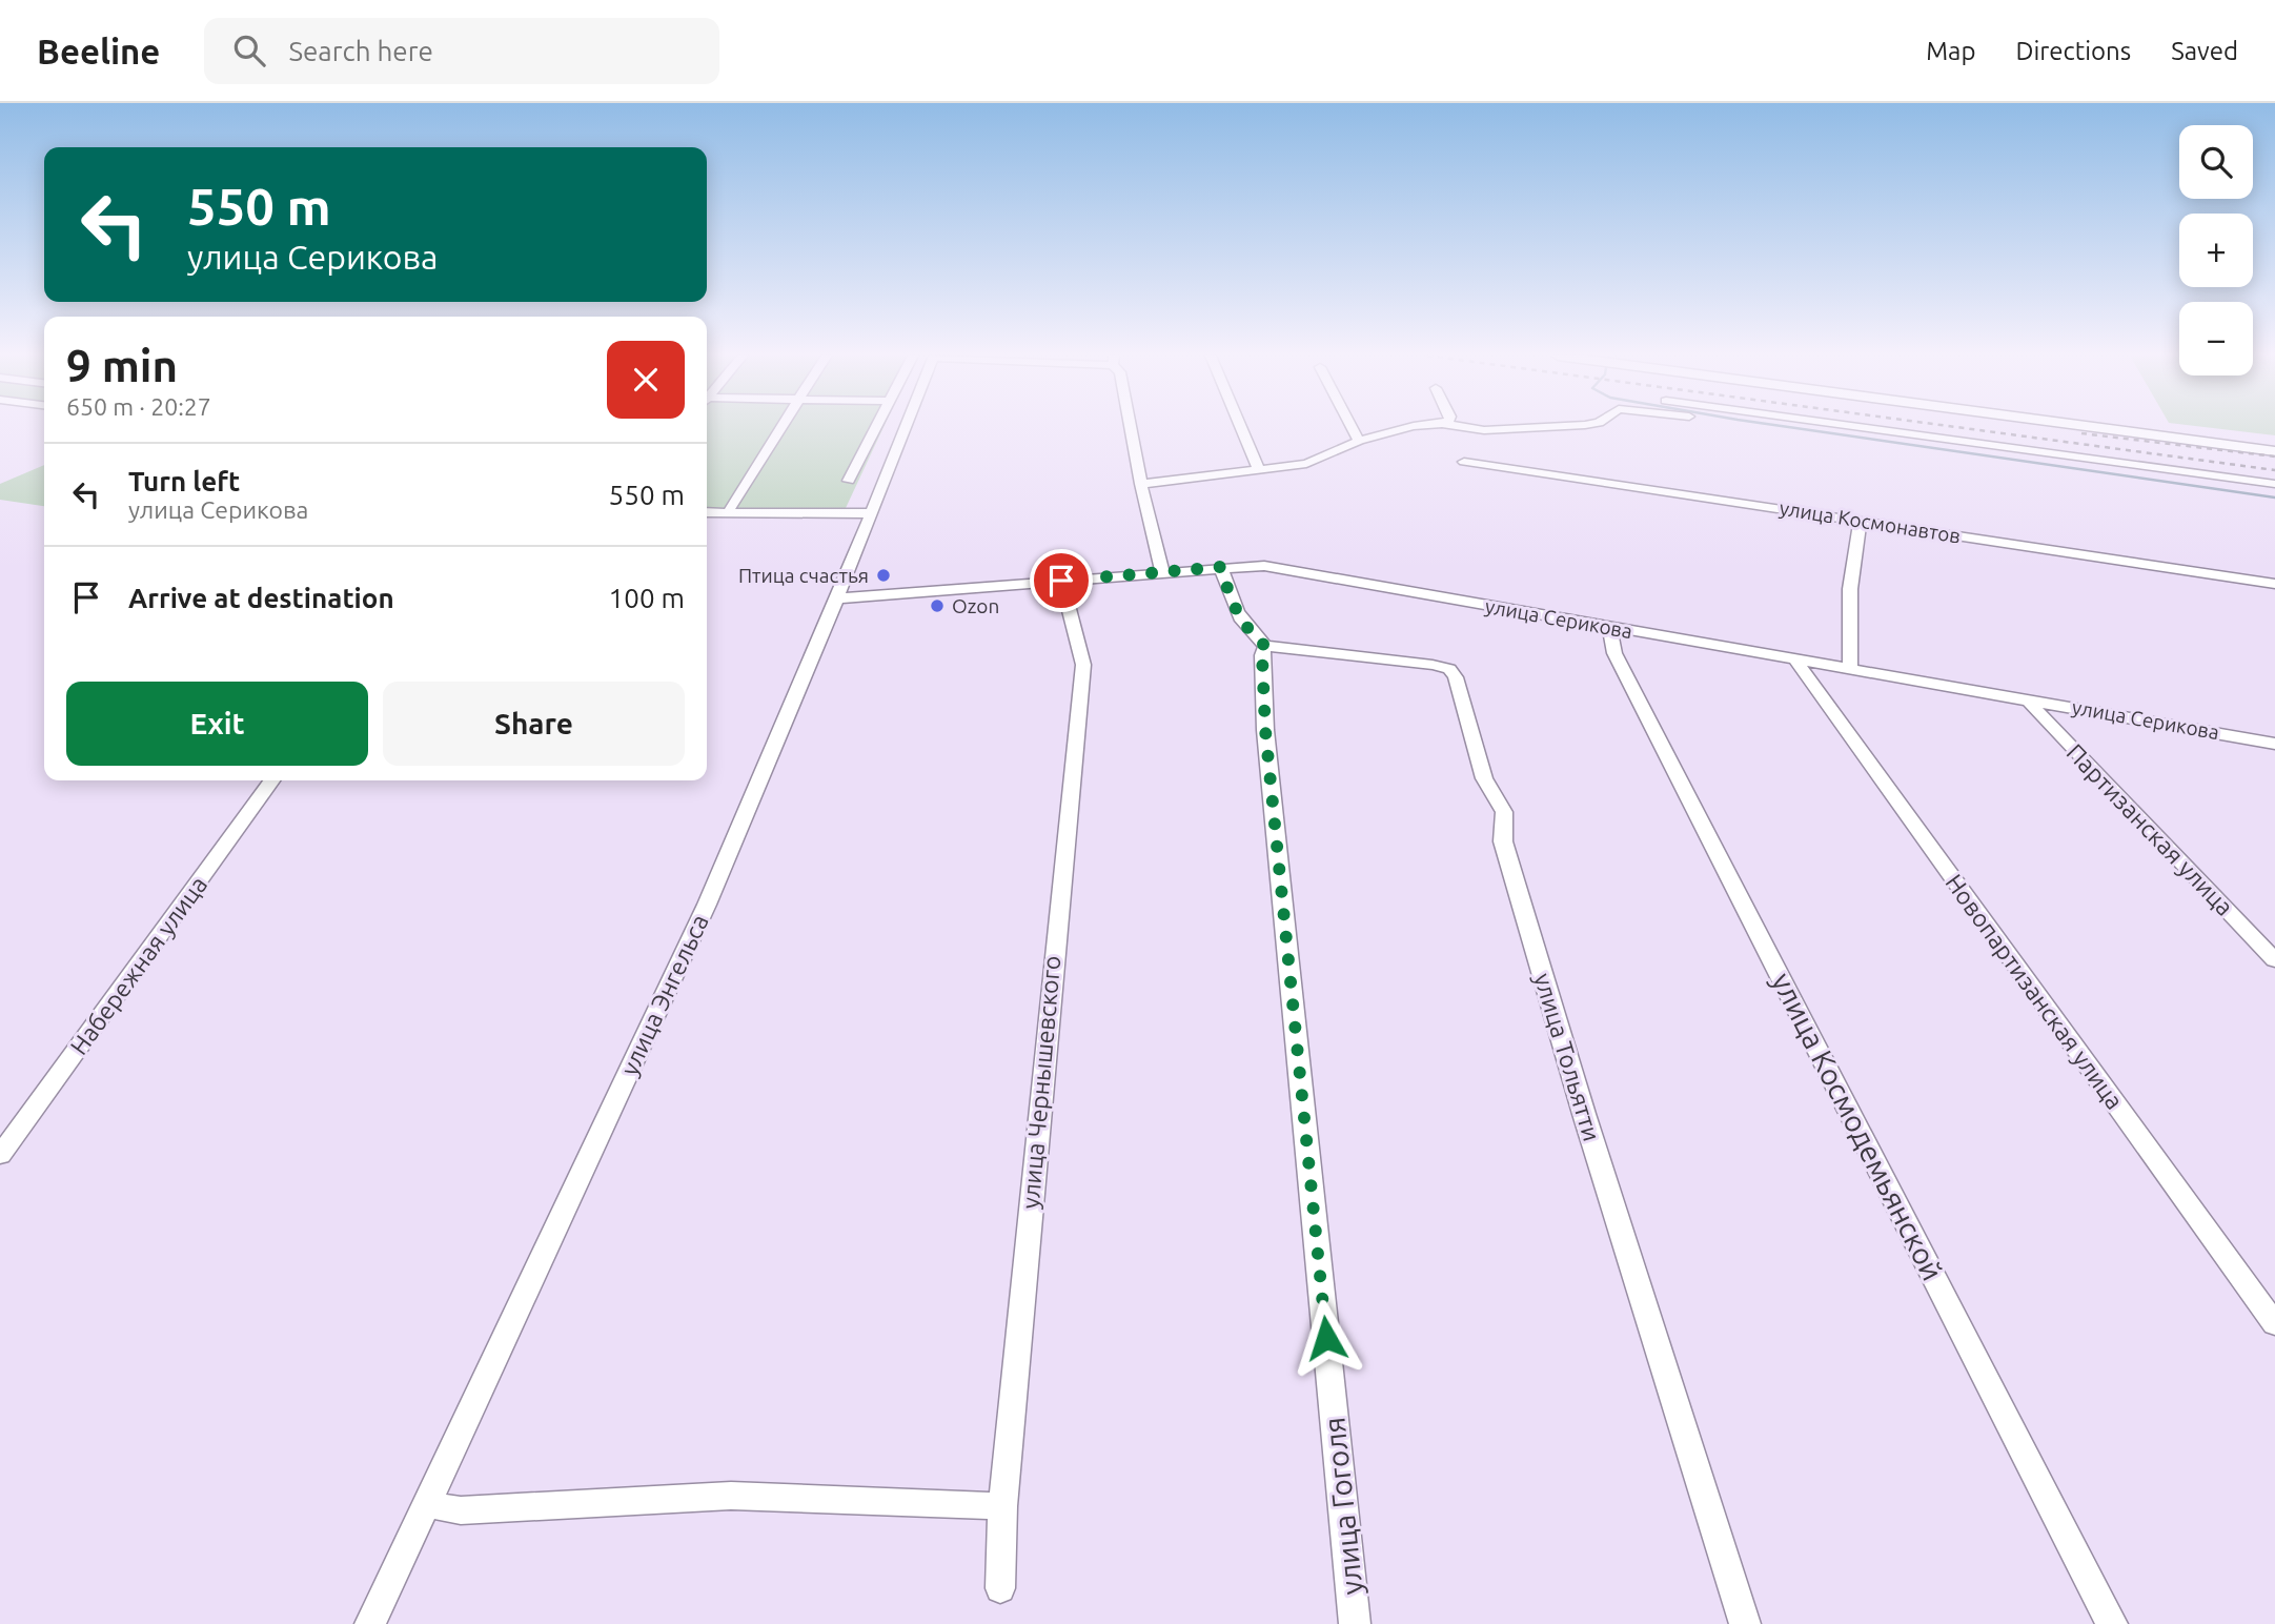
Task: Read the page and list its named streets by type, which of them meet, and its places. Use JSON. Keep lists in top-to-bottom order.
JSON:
{
  "streets": {
    "street": [
      "улица Космонавтов",
      "улица Серикова",
      "Партизанская улица",
      "Набережная улица",
      "Новопартизанская улица",
      "улица Энгельса",
      "улица Тольятти",
      "улица Чернышевского",
      "улица Космодемьянской",
      "улица Гоголя"
    ]
  },
  "crossings": [
    ["улица Серикова", "Партизанская улица"],
    ["улица Серикова", "Новопартизанская улица"],
    ["улица Серикова", "улица Энгельса"],
    ["улица Серикова", "улица Чернышевского"],
    ["улица Серикова", "улица Космодемьянской"],
    ["улица Тольятти", "улица Гоголя"]
  ],
  "places": ["Птица счастья", "Ozon"],
  "page": {
    "header": "Beeline",
    "search": "Search here",
    "nav": ["Map", "Directions", "Saved"],
    "map_buttons": ["+", "−"],
    "turn": ["550 m", "улица Серикова"],
    "heading": ["9 min", "650 m · 20:27"],
    "list": [
      {
        "name": "Turn left",
        "note": "улица Серикова",
        "value": "550 m"
      },
      {
        "name": "Arrive at destination",
        "value": "100 m"
      }
    ],
    "buttons": ["Exit", "Share"]
  }
}
